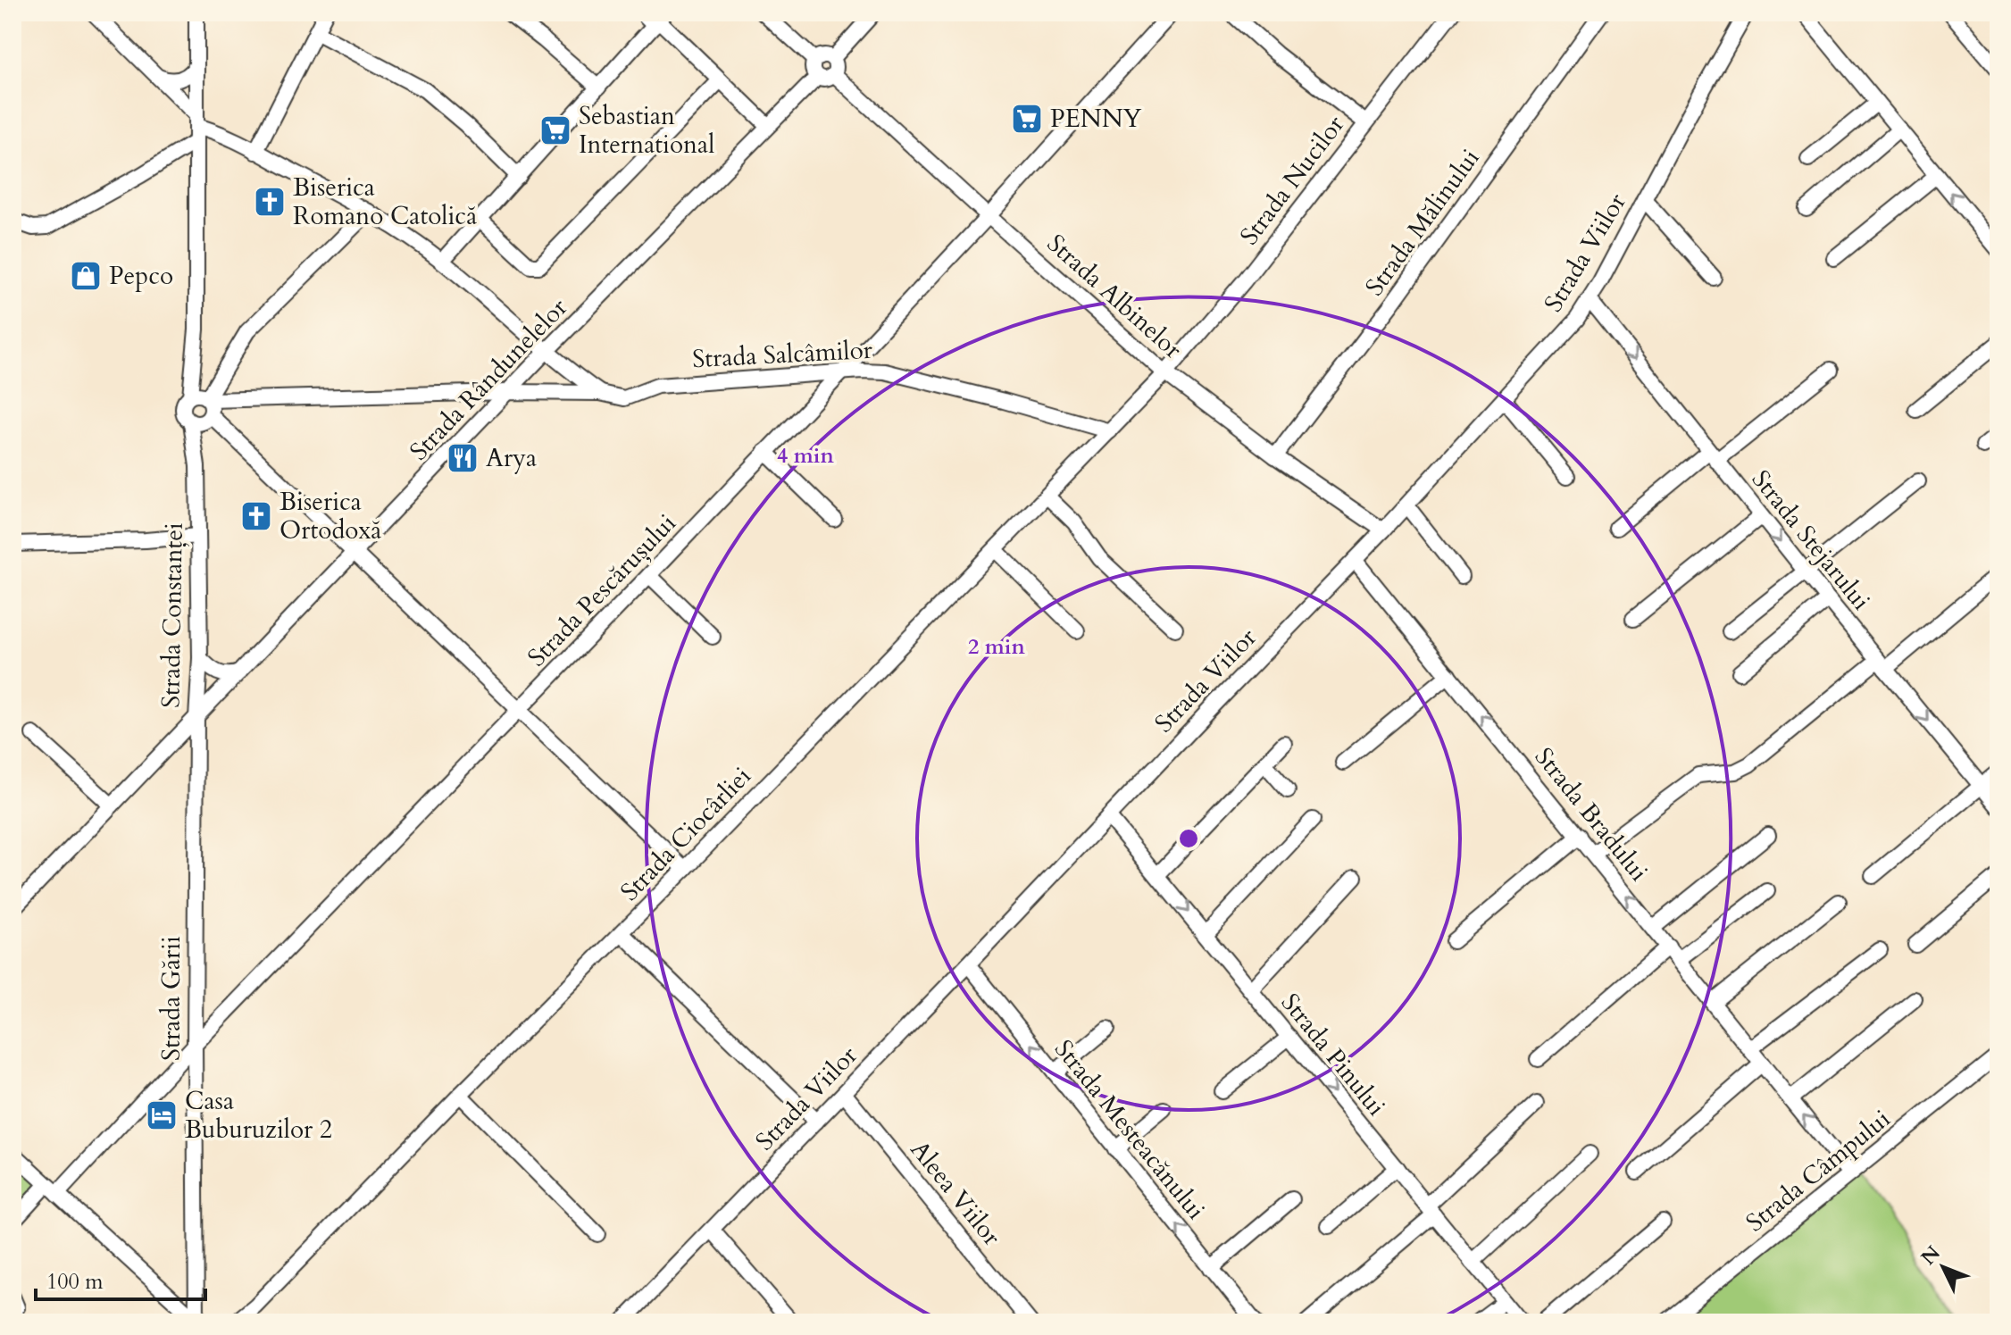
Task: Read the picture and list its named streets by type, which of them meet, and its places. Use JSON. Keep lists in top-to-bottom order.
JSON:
{
  "streets": {
    "street": [
      "Strada Nucilor",
      "Strada Mălinului",
      "Strada Viilor",
      "Strada Albinelor",
      "Strada Salcâmilor",
      "Strada Rândunelelor",
      "Strada Stejarului",
      "Strada Pescărușului",
      "Strada Constanței",
      "Strada Bradului",
      "Strada Ciocârliei",
      "Strada Gării",
      "Strada Pinului",
      "Strada Mesteacănului",
      "Strada Câmpului",
      "Aleea Viilor"
    ]
  },
  "crossings": [
    ["Strada Nucilor", "Strada Albinelor"],
    ["Strada Nucilor", "Strada Ciocârliei"],
    ["Strada Mălinului", "Strada Albinelor"],
    ["Strada Viilor", "Strada Albinelor"],
    ["Strada Viilor", "Strada Stejarului"],
    ["Strada Viilor", "Strada Bradului"],
    ["Strada Viilor", "Strada Pinului"],
    ["Strada Viilor", "Strada Mesteacănului"],
    ["Strada Viilor", "Aleea Viilor"],
    ["Strada Albinelor", "Strada Rândunelelor"],
    ["Strada Albinelor", "Strada Pescărușului"],
    ["Strada Albinelor", "Strada Ciocârliei"],
    ["Strada Salcâmilor", "Strada Pescărușului"],
    ["Strada Salcâmilor", "Strada Ciocârliei"],
    ["Strada Rândunelelor", "Strada Constanței"],
    ["Strada Rândunelelor", "Strada Gării"],
    ["Strada Pescărușului", "Strada Gării"],
    ["Strada Constanței", "Strada Gării"],
    ["Strada Bradului", "Strada Câmpului"]
  ],
  "one_way": ["Strada Bradului", "Strada Pinului", "Strada Mesteacănului"],
  "places": {
    "supermarket": ["PENNY", "Sebastian International"],
    "church": ["Biserica Romano Catolică", "Biserica Ortodoxă"],
    "shop": ["Pepco"],
    "restaurant": ["Arya"],
    "hotel": ["Casa Buburuzilor 2"]
  },
  "scale_bar": "100 m",
  "north": "top left",
  "rings": ["4 min", "2 min"]
}
